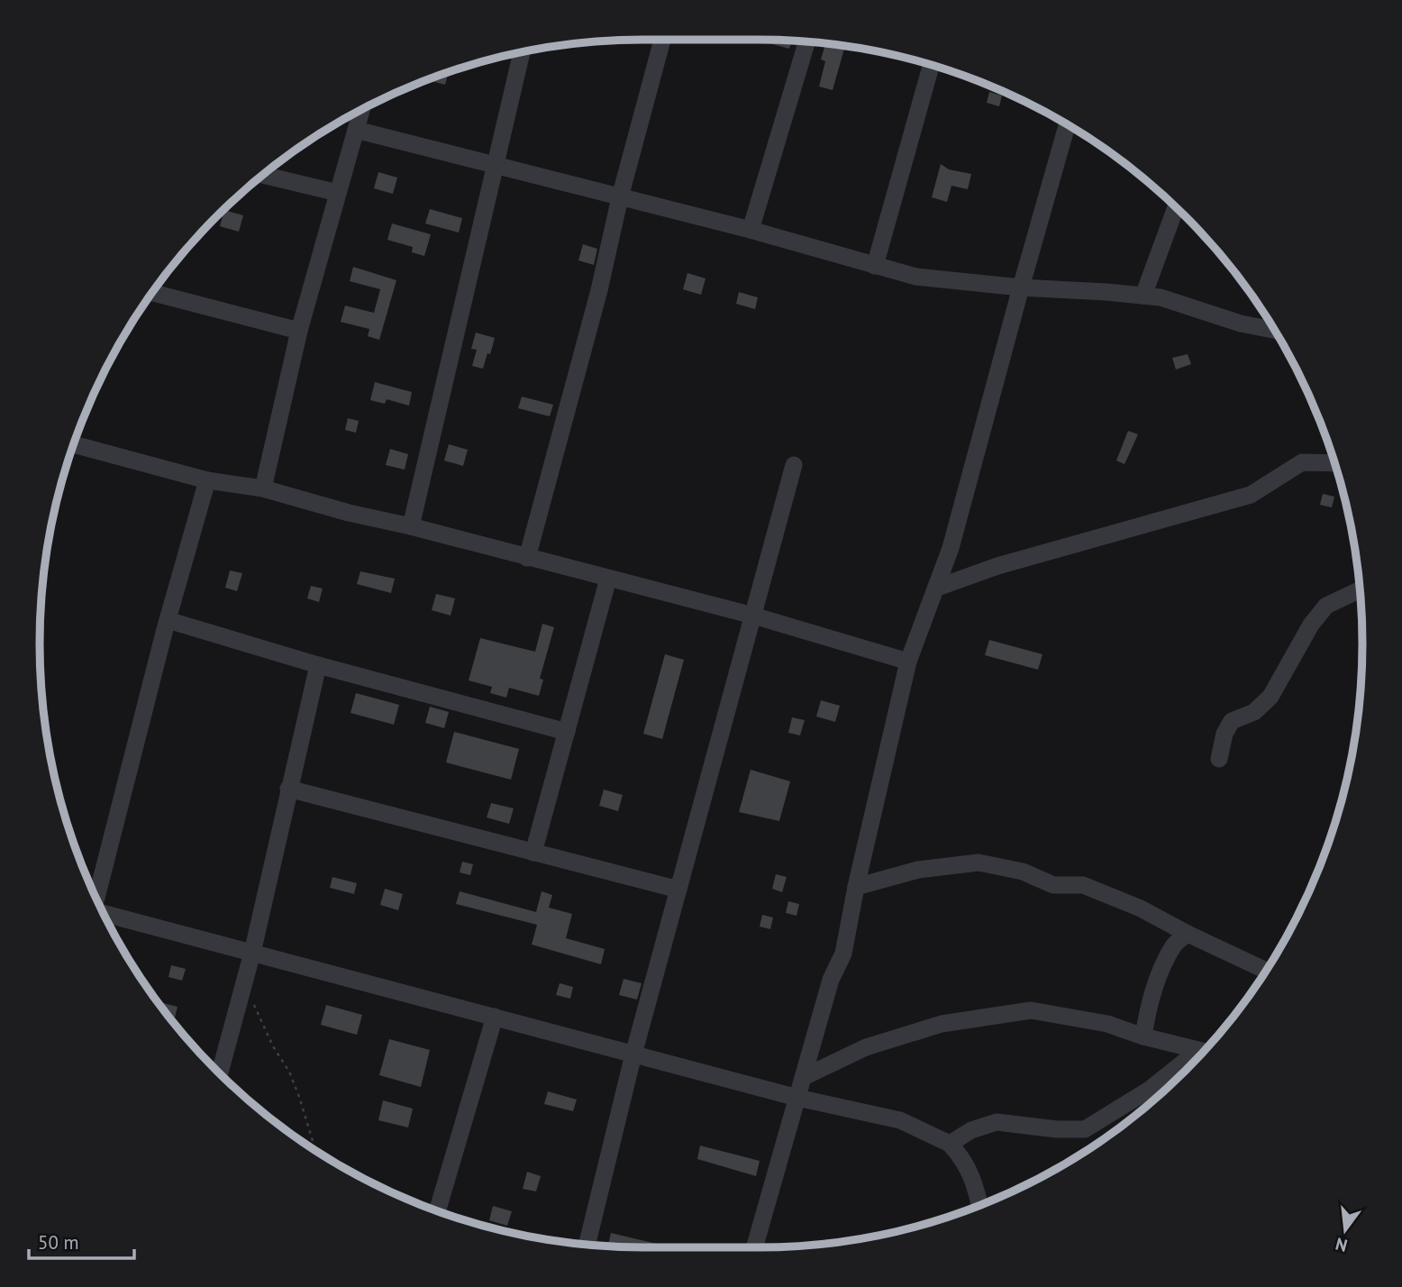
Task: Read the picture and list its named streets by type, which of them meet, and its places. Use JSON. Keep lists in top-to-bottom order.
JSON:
{
  "scale_bar": "50 m",
  "north": "bottom"
}
